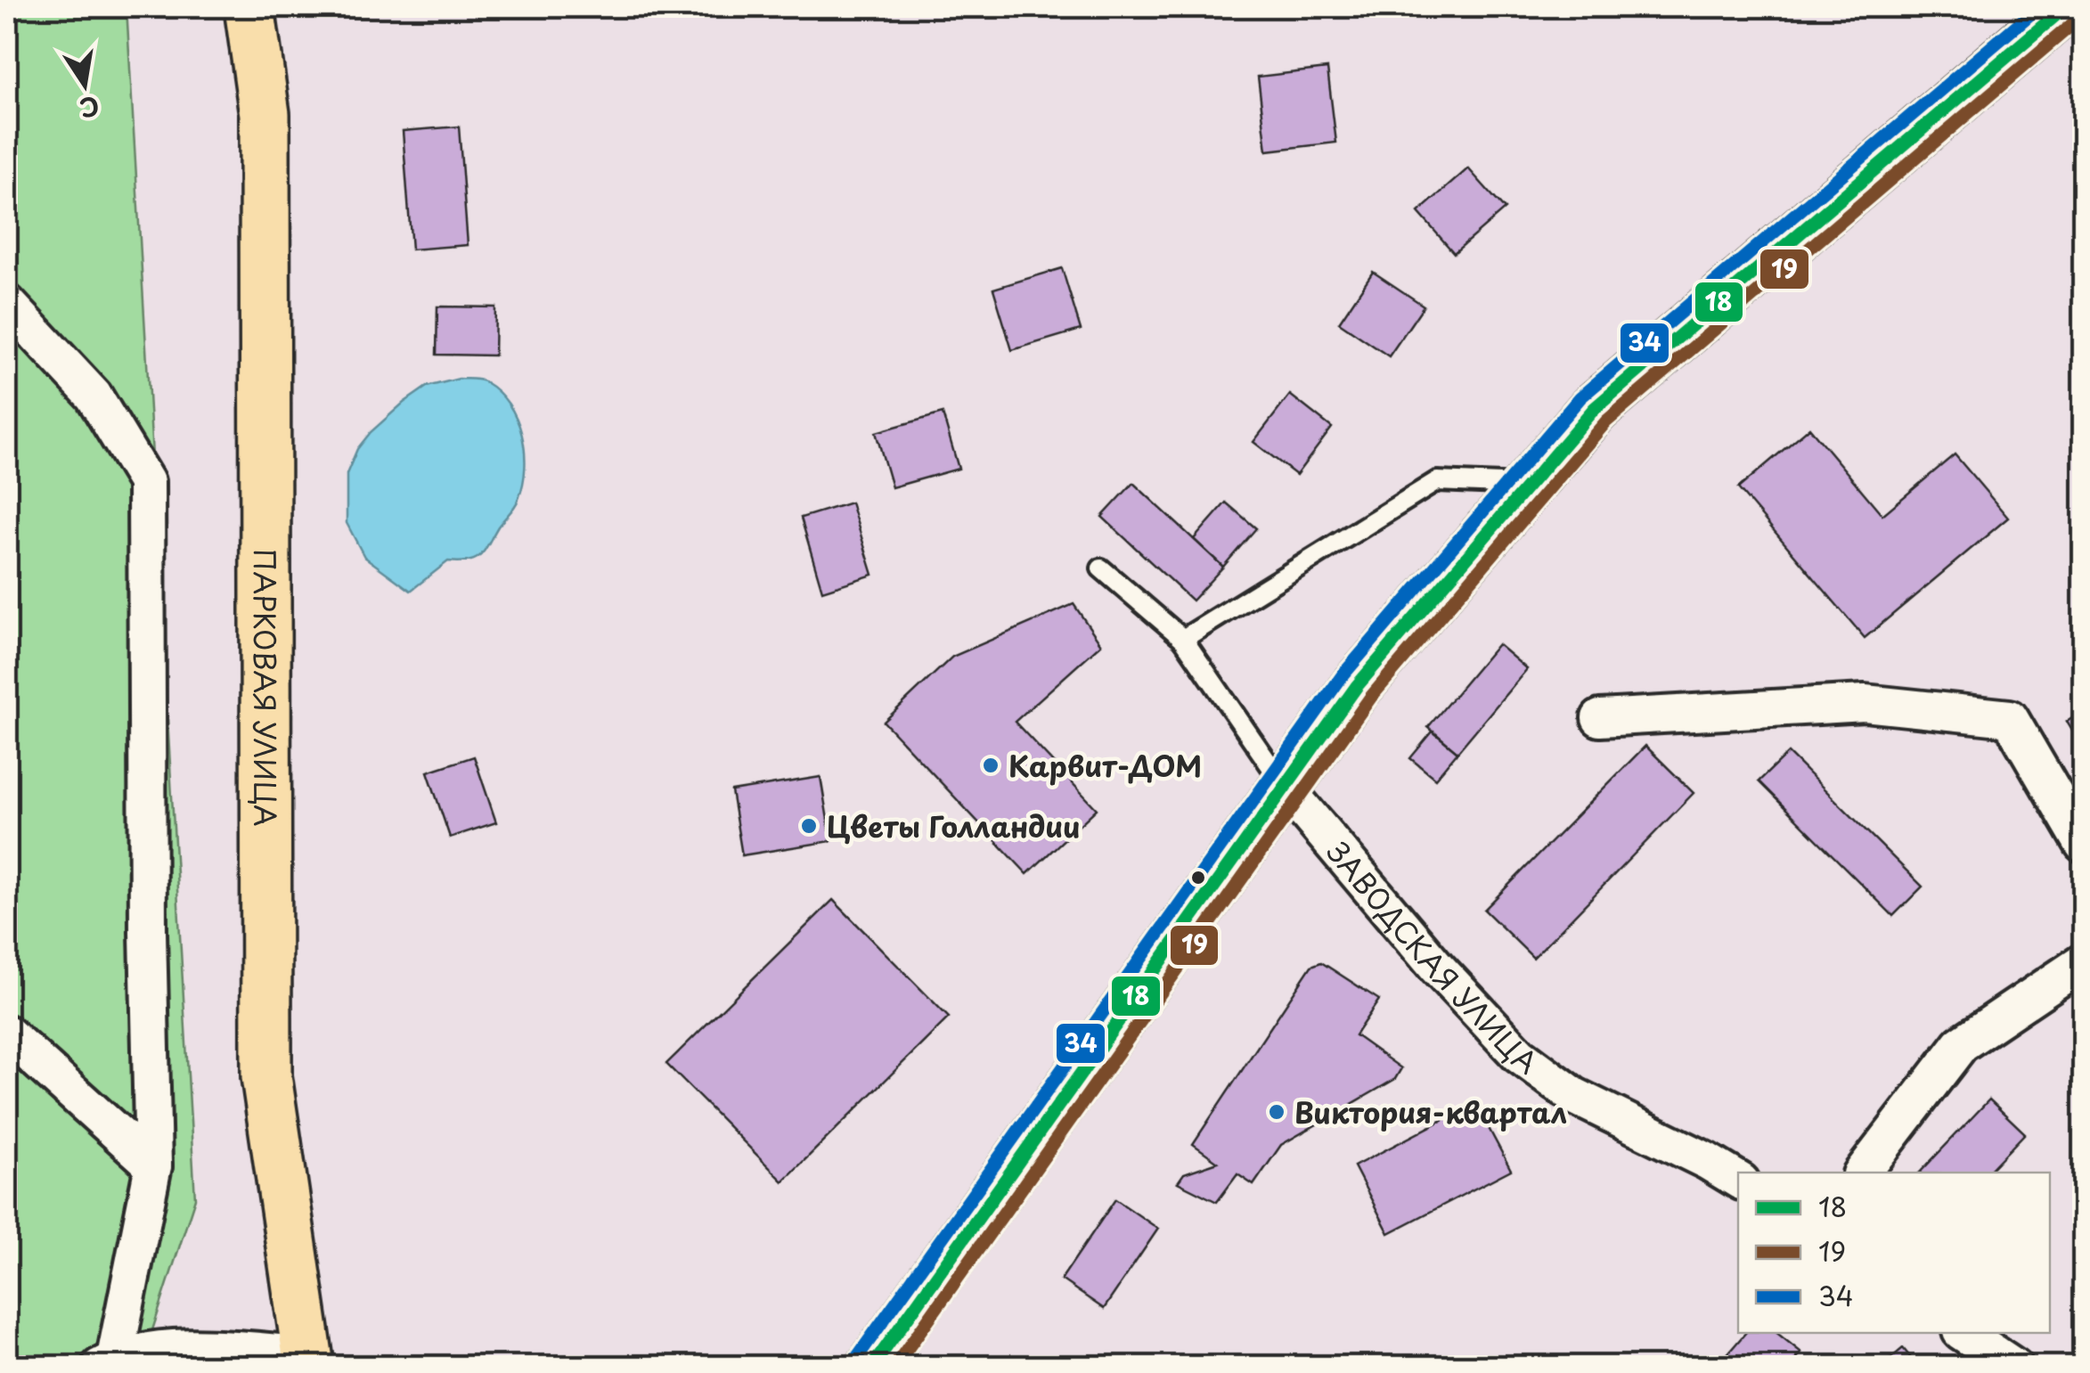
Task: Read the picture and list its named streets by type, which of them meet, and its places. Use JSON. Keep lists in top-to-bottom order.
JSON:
{
  "streets": {
    "main road": ["ПАРКОВАЯ УЛИЦА"],
    "street": ["ЗАВОДСКАЯ УЛИЦА"]
  },
  "places": ["Карвит-ДОМ", "Цветы Голландии", "Виктория-квартал"],
  "lines": ["transit line 18", "transit line 34", "transit line 19"],
  "legend": ["18", "19", "34"],
  "north": "bottom"
}
